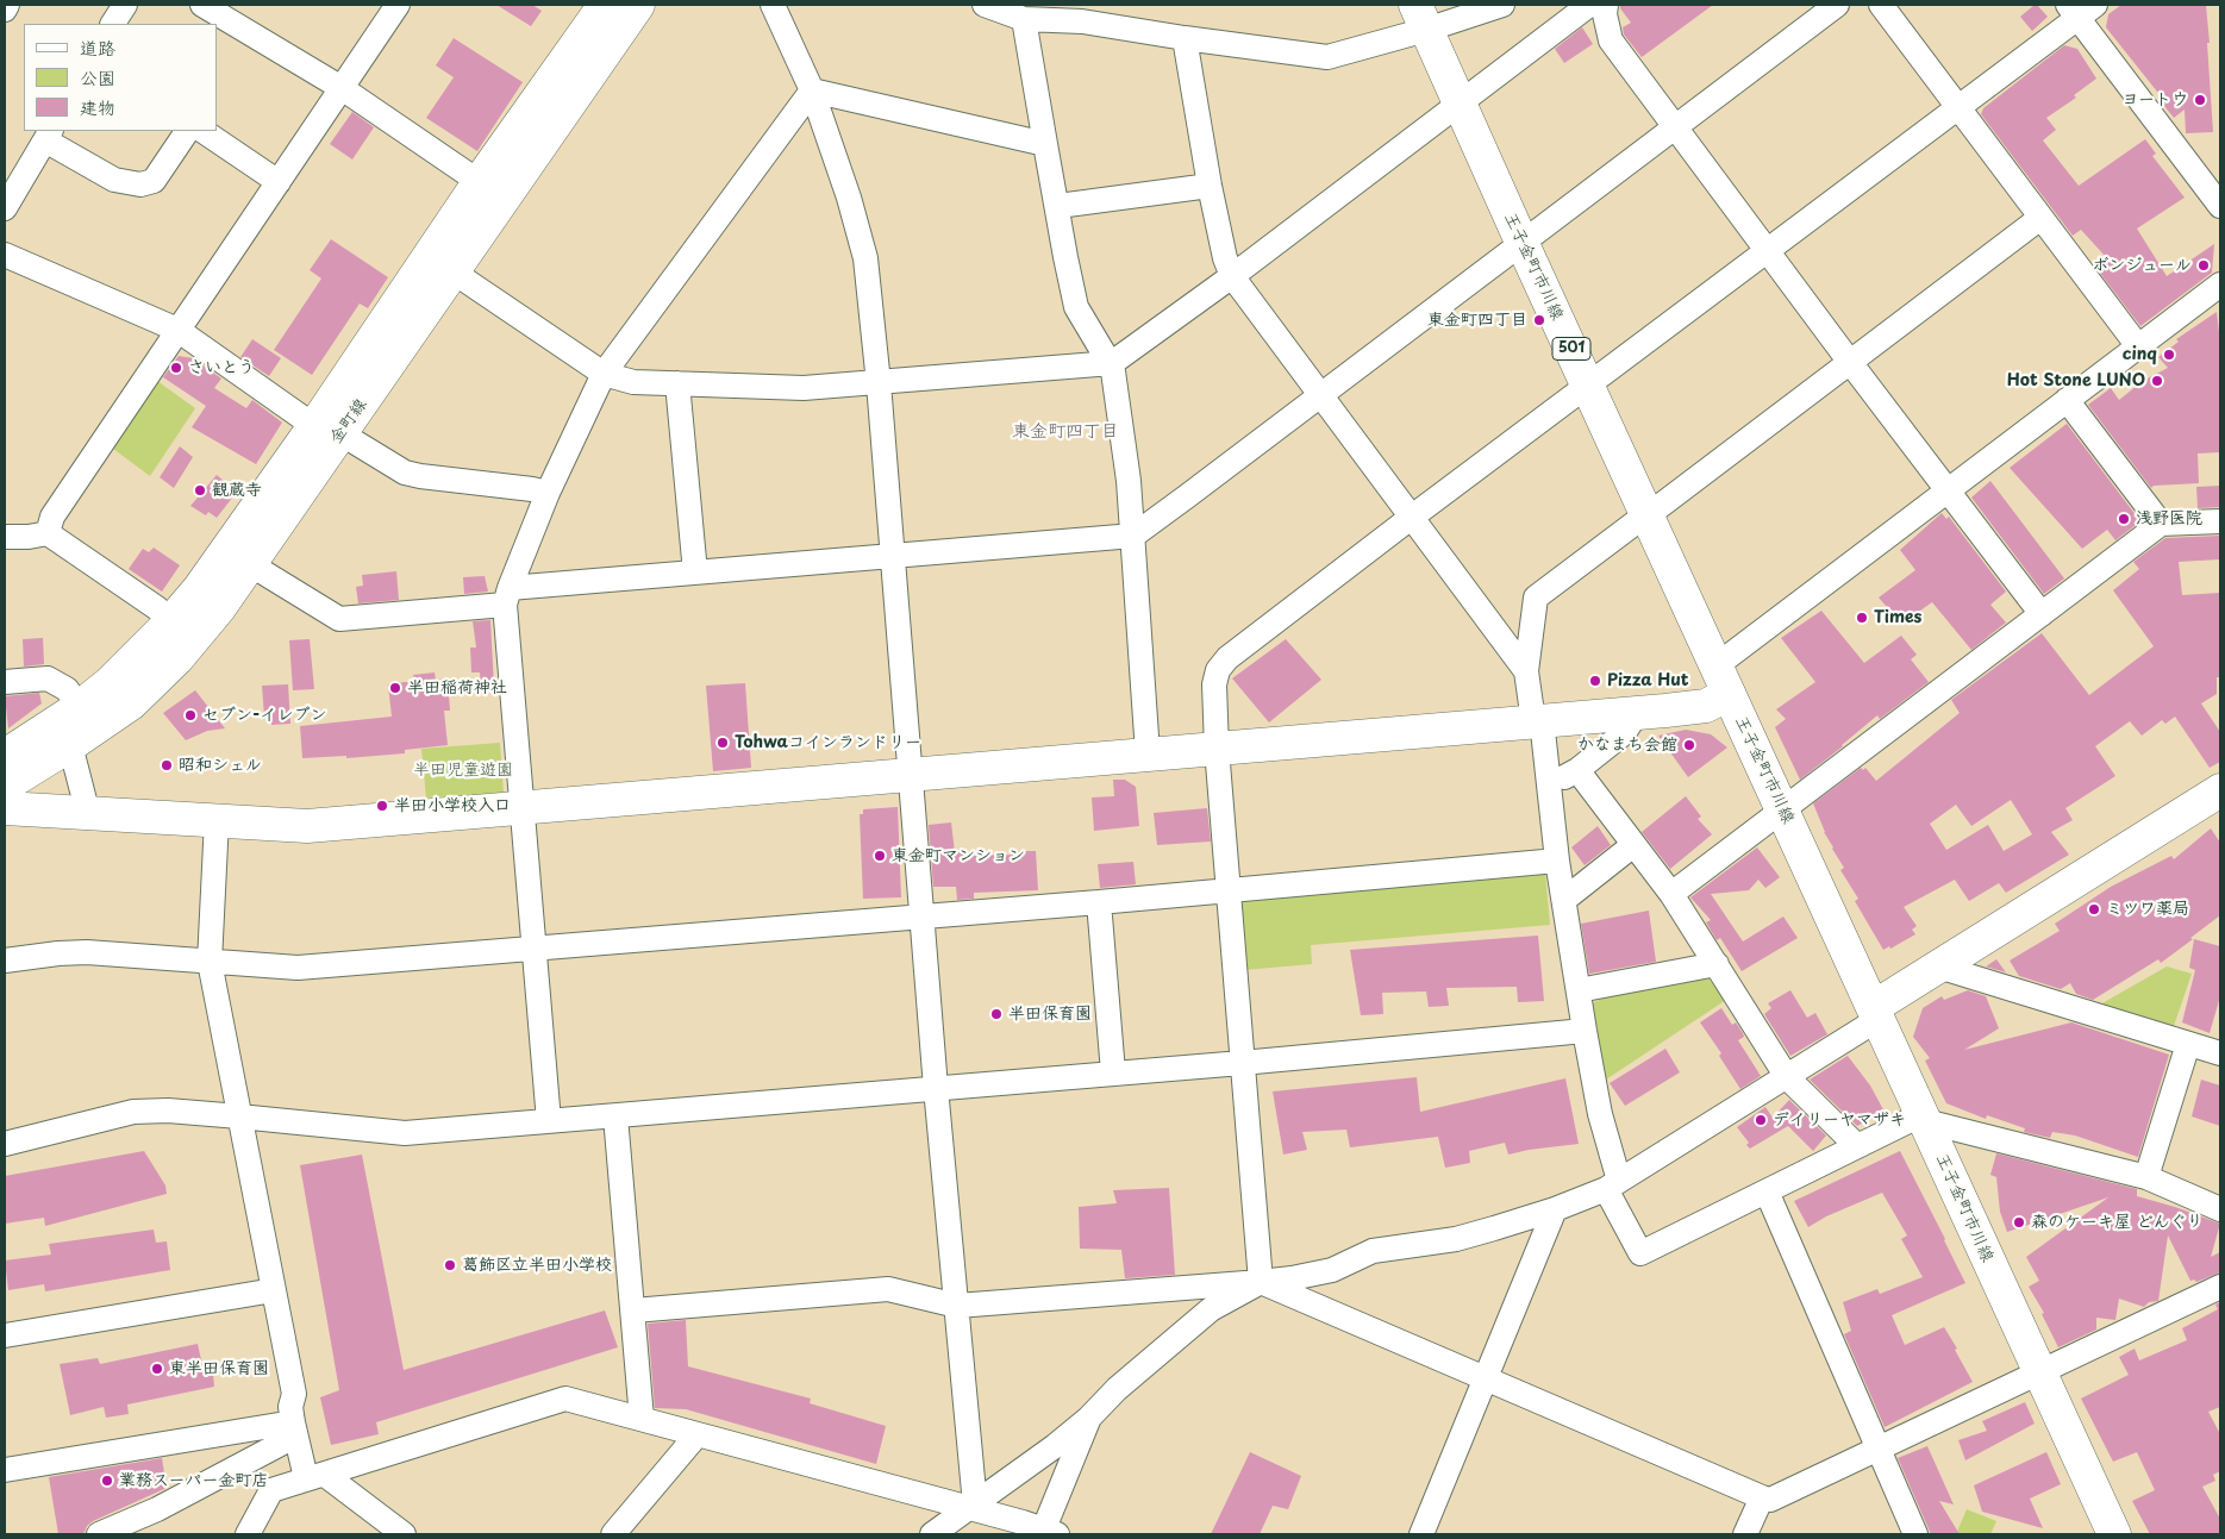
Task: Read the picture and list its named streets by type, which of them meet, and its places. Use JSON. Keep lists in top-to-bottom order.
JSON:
{
  "streets": {
    "main road": ["王子金町市川線", "501", "金町線"]
  },
  "districts": ["東金町四丁目"],
  "parks": ["半田児童遊園"],
  "places": [
    "ヨートウ",
    "ボンジュール",
    "東金町四丁目",
    "cinq",
    "さいとう",
    "Hot Stone LUNO",
    "観蔵寺",
    "浅野医院",
    "Times",
    "Pizza Hut",
    "半田稲荷神社",
    "セブン-イレブン",
    "Tohwaコインランドリー",
    "かなまち会館",
    "昭和シェル",
    "半田小学校入口",
    "東金町マンション",
    "ミツワ薬局",
    "半田保育園",
    "デイリーヤマザキ",
    "森のケーキ屋 どんぐり",
    "葛飾区立半田小学校",
    "東半田保育園",
    "業務スーパー金町店"
  ],
  "legend": ["道路", "公園", "建物"]
}
